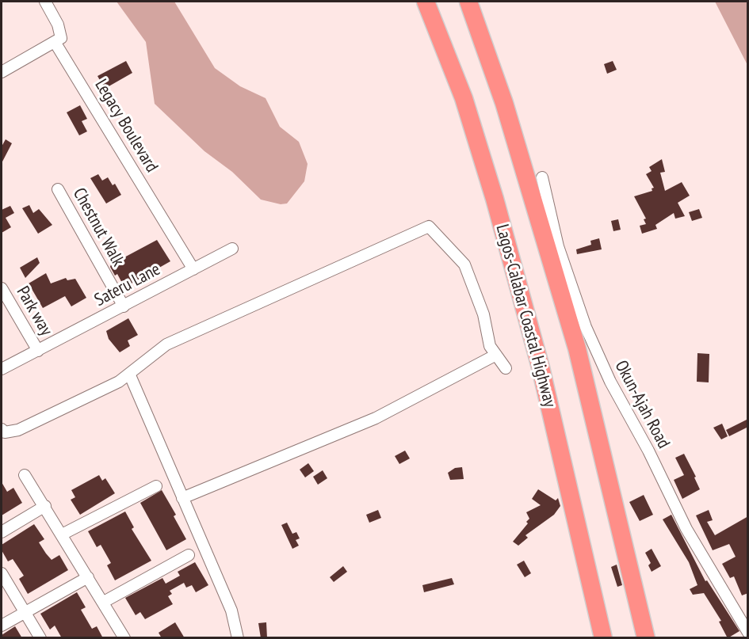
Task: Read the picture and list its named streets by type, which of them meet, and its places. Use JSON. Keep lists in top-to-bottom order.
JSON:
{
  "streets": {
    "highway": ["Lagos-Calabar Coastal Highway"],
    "street": [
      "Legacy Boulevard",
      "Chestnut Walk",
      "Sateru Lane",
      "Park way",
      "Okun-Ajah Road"
    ]
  },
  "crossings": [
    ["Legacy Boulevard", "Sateru Lane"],
    ["Chestnut Walk", "Sateru Lane"],
    ["Sateru Lane", "Park way"]
  ]
}
